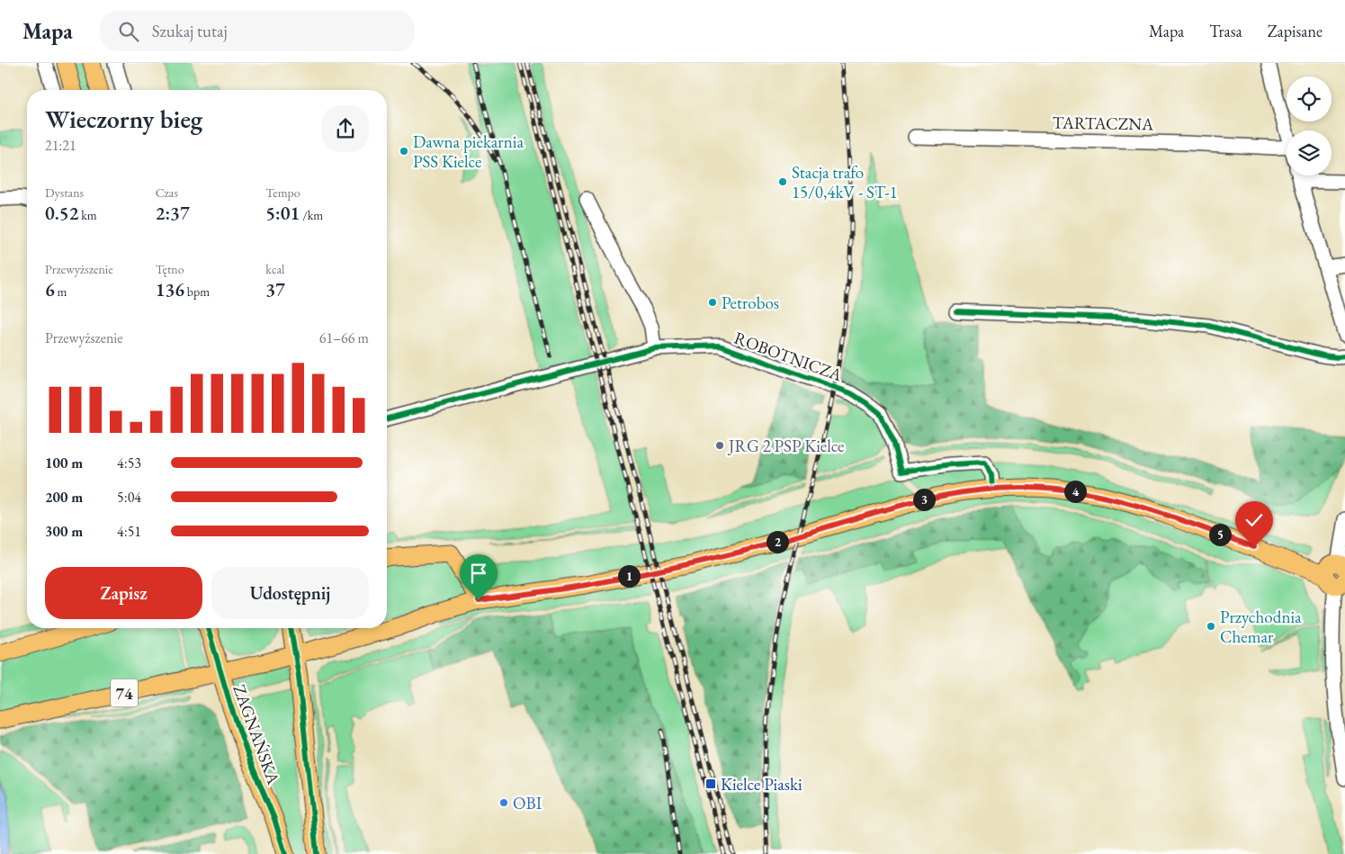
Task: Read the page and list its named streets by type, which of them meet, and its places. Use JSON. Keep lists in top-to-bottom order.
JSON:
{
  "streets": {
    "main road": ["74", "ZAGNAŃSKA"],
    "street": ["TARTACZNA", "ROBOTNICZA"]
  },
  "crossings": [
    ["ROBOTNICZA", "74"],
    ["74", "ZAGNAŃSKA"]
  ],
  "places": {
    "other": [
      "Dawna piekarnia PSS Kielce",
      "Stacja trafo 15/0,4kV - ST-1",
      "Petrobos",
      "JRG 2 PSP Kielce",
      "Przychodnia Chemar",
      "OBI"
    ],
    "transit": ["Kielce Piaski"]
  },
  "page": {
    "header": "Mapa",
    "search": "Szukaj tutaj",
    "nav": ["Mapa", "Trasa", "Zapisane"],
    "heading": ["Wieczorny bieg", "21:21"],
    "stats": [
      ["Dystans", "0.52 km"],
      ["Czas", "2:37"],
      ["Tempo", "5:01 /km"],
      ["Przewyższenie", "6 m"],
      ["Tętno", "136 bpm"],
      ["kcal", "37"]
    ],
    "chart": ["Przewyższenie", "61–66 m"],
    "list": [
      {
        "name": "100 m",
        "note": "4:53"
      },
      {
        "name": "200 m",
        "note": "5:04"
      },
      {
        "name": "300 m",
        "note": "4:51"
      }
    ],
    "pins": [
      "4",
      "3",
      "5",
      "2",
      "1"
    ],
    "buttons": ["Zapisz", "Udostępnij"]
  }
}
